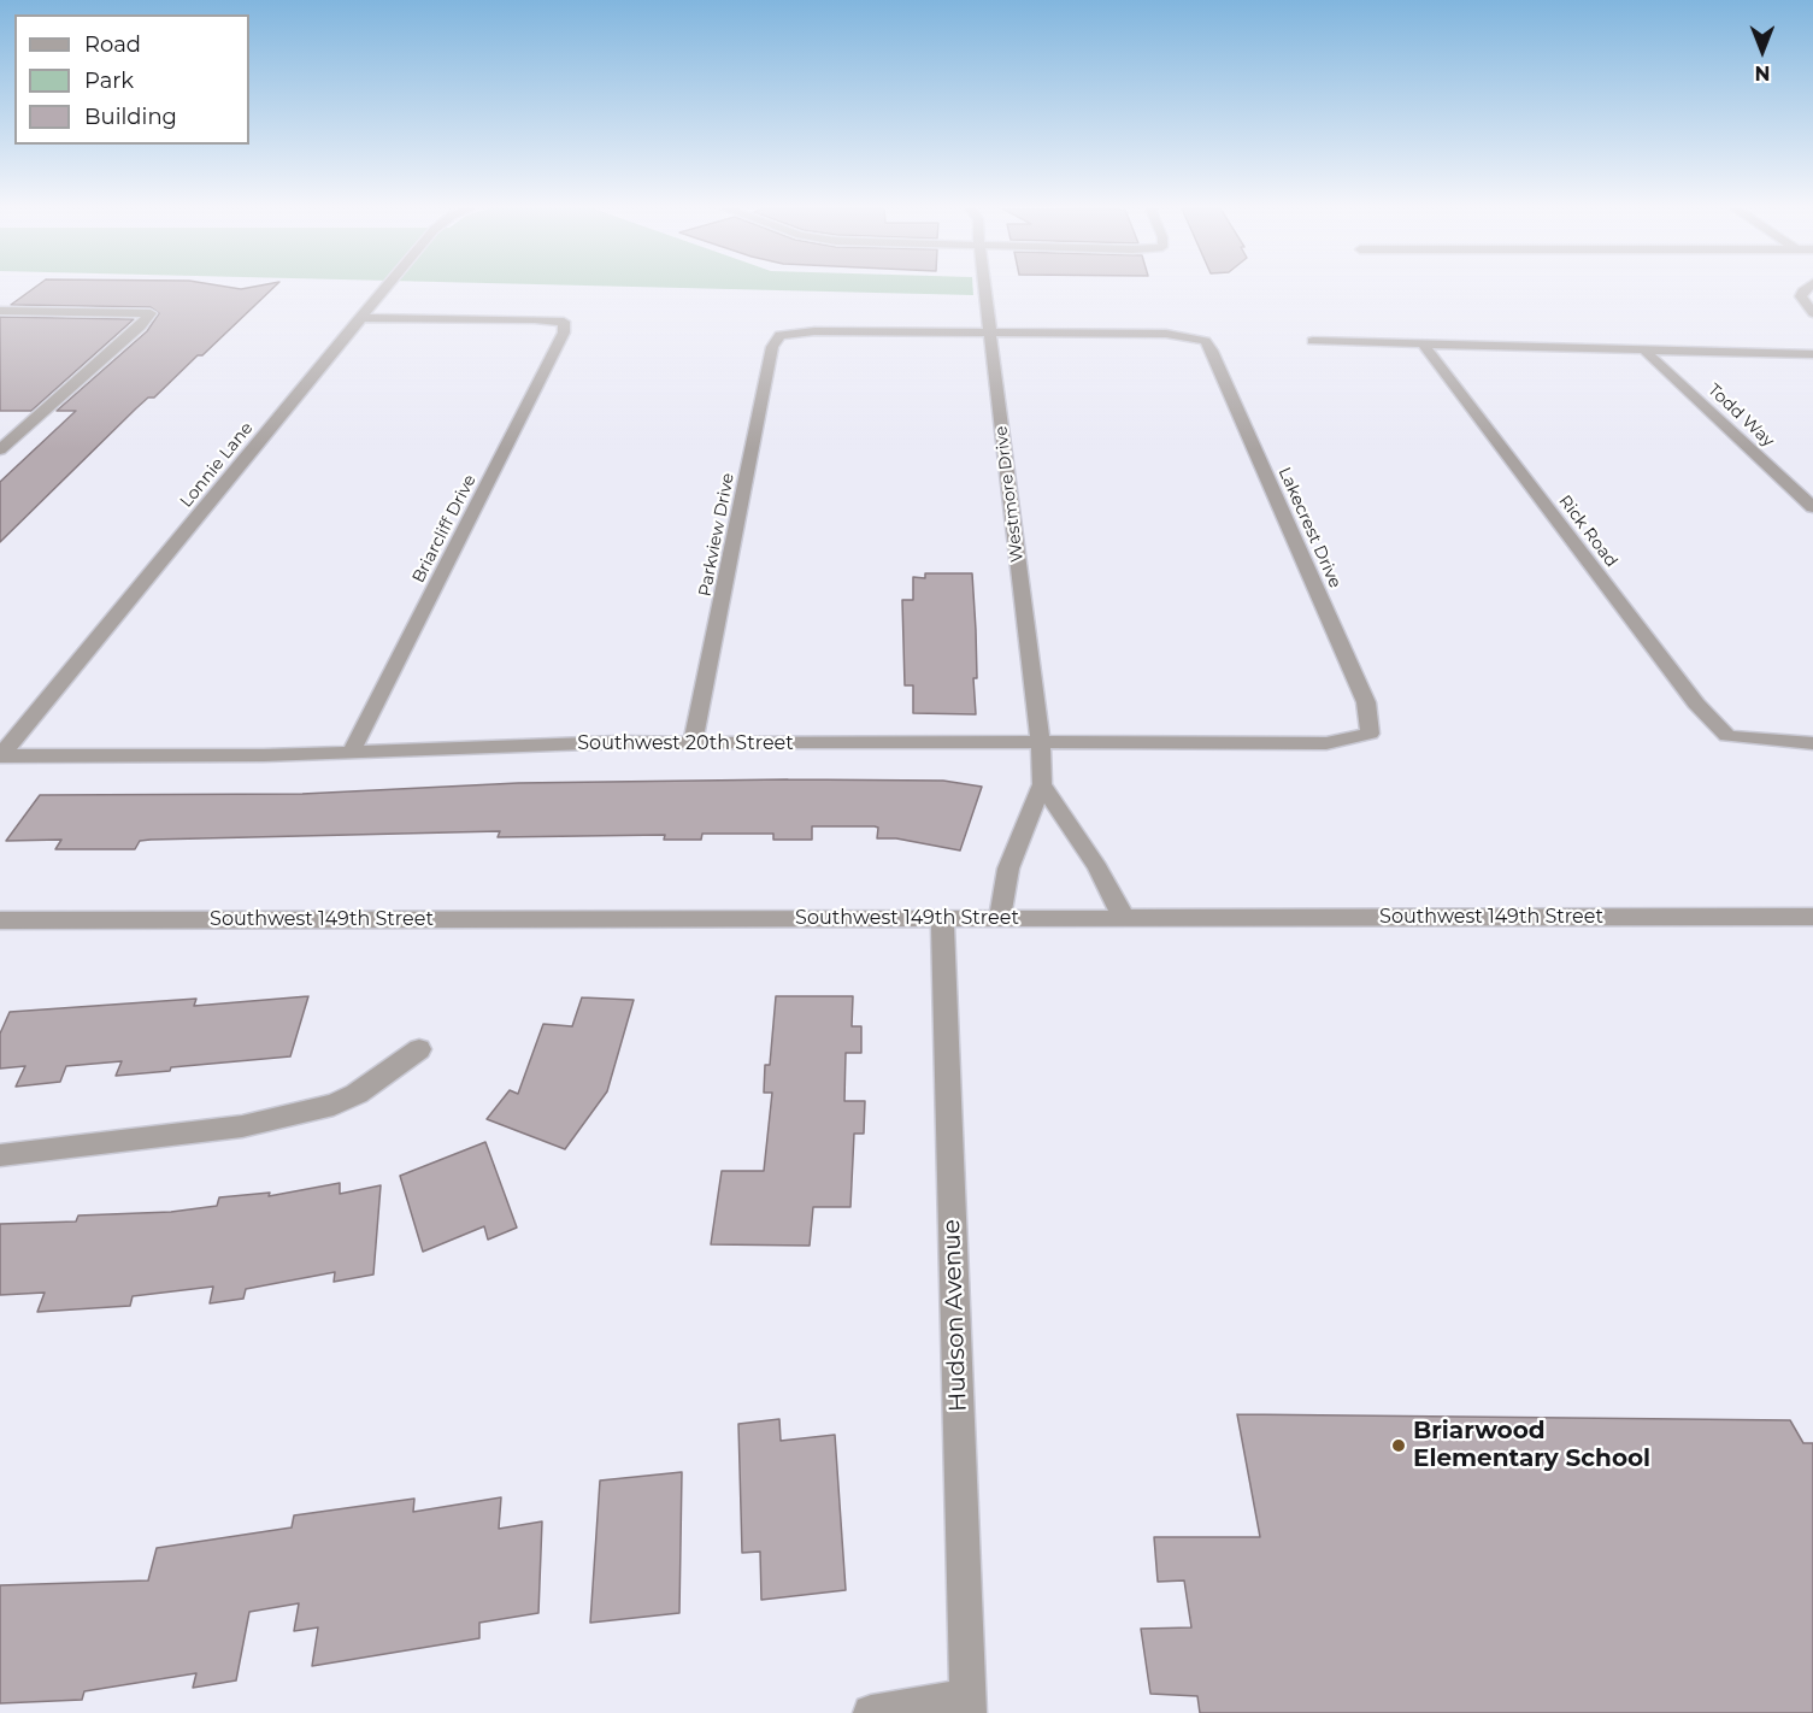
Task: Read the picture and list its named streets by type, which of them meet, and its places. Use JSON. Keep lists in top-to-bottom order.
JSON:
{
  "streets": {
    "street": [
      "Todd Way",
      "Lonnie Lane",
      "Westmore Drive",
      "Lakecrest Drive",
      "Briarcliff Drive",
      "Rick Road",
      "Parkview Drive",
      "Southwest 20th Street",
      "Southwest 149th Street",
      "Hudson Avenue"
    ]
  },
  "crossings": [
    ["Lonnie Lane", "Briarcliff Drive"],
    ["Lonnie Lane", "Southwest 20th Street"],
    ["Westmore Drive", "Lakecrest Drive"],
    ["Westmore Drive", "Parkview Drive"],
    ["Westmore Drive", "Southwest 20th Street"],
    ["Westmore Drive", "Southwest 149th Street"],
    ["Lakecrest Drive", "Parkview Drive"],
    ["Lakecrest Drive", "Southwest 20th Street"],
    ["Briarcliff Drive", "Southwest 20th Street"],
    ["Parkview Drive", "Southwest 20th Street"],
    ["Southwest 149th Street", "Hudson Avenue"]
  ],
  "places": ["Briarwood Elementary School"],
  "legend": ["Road", "Park", "Building"],
  "north": "bottom"
}
